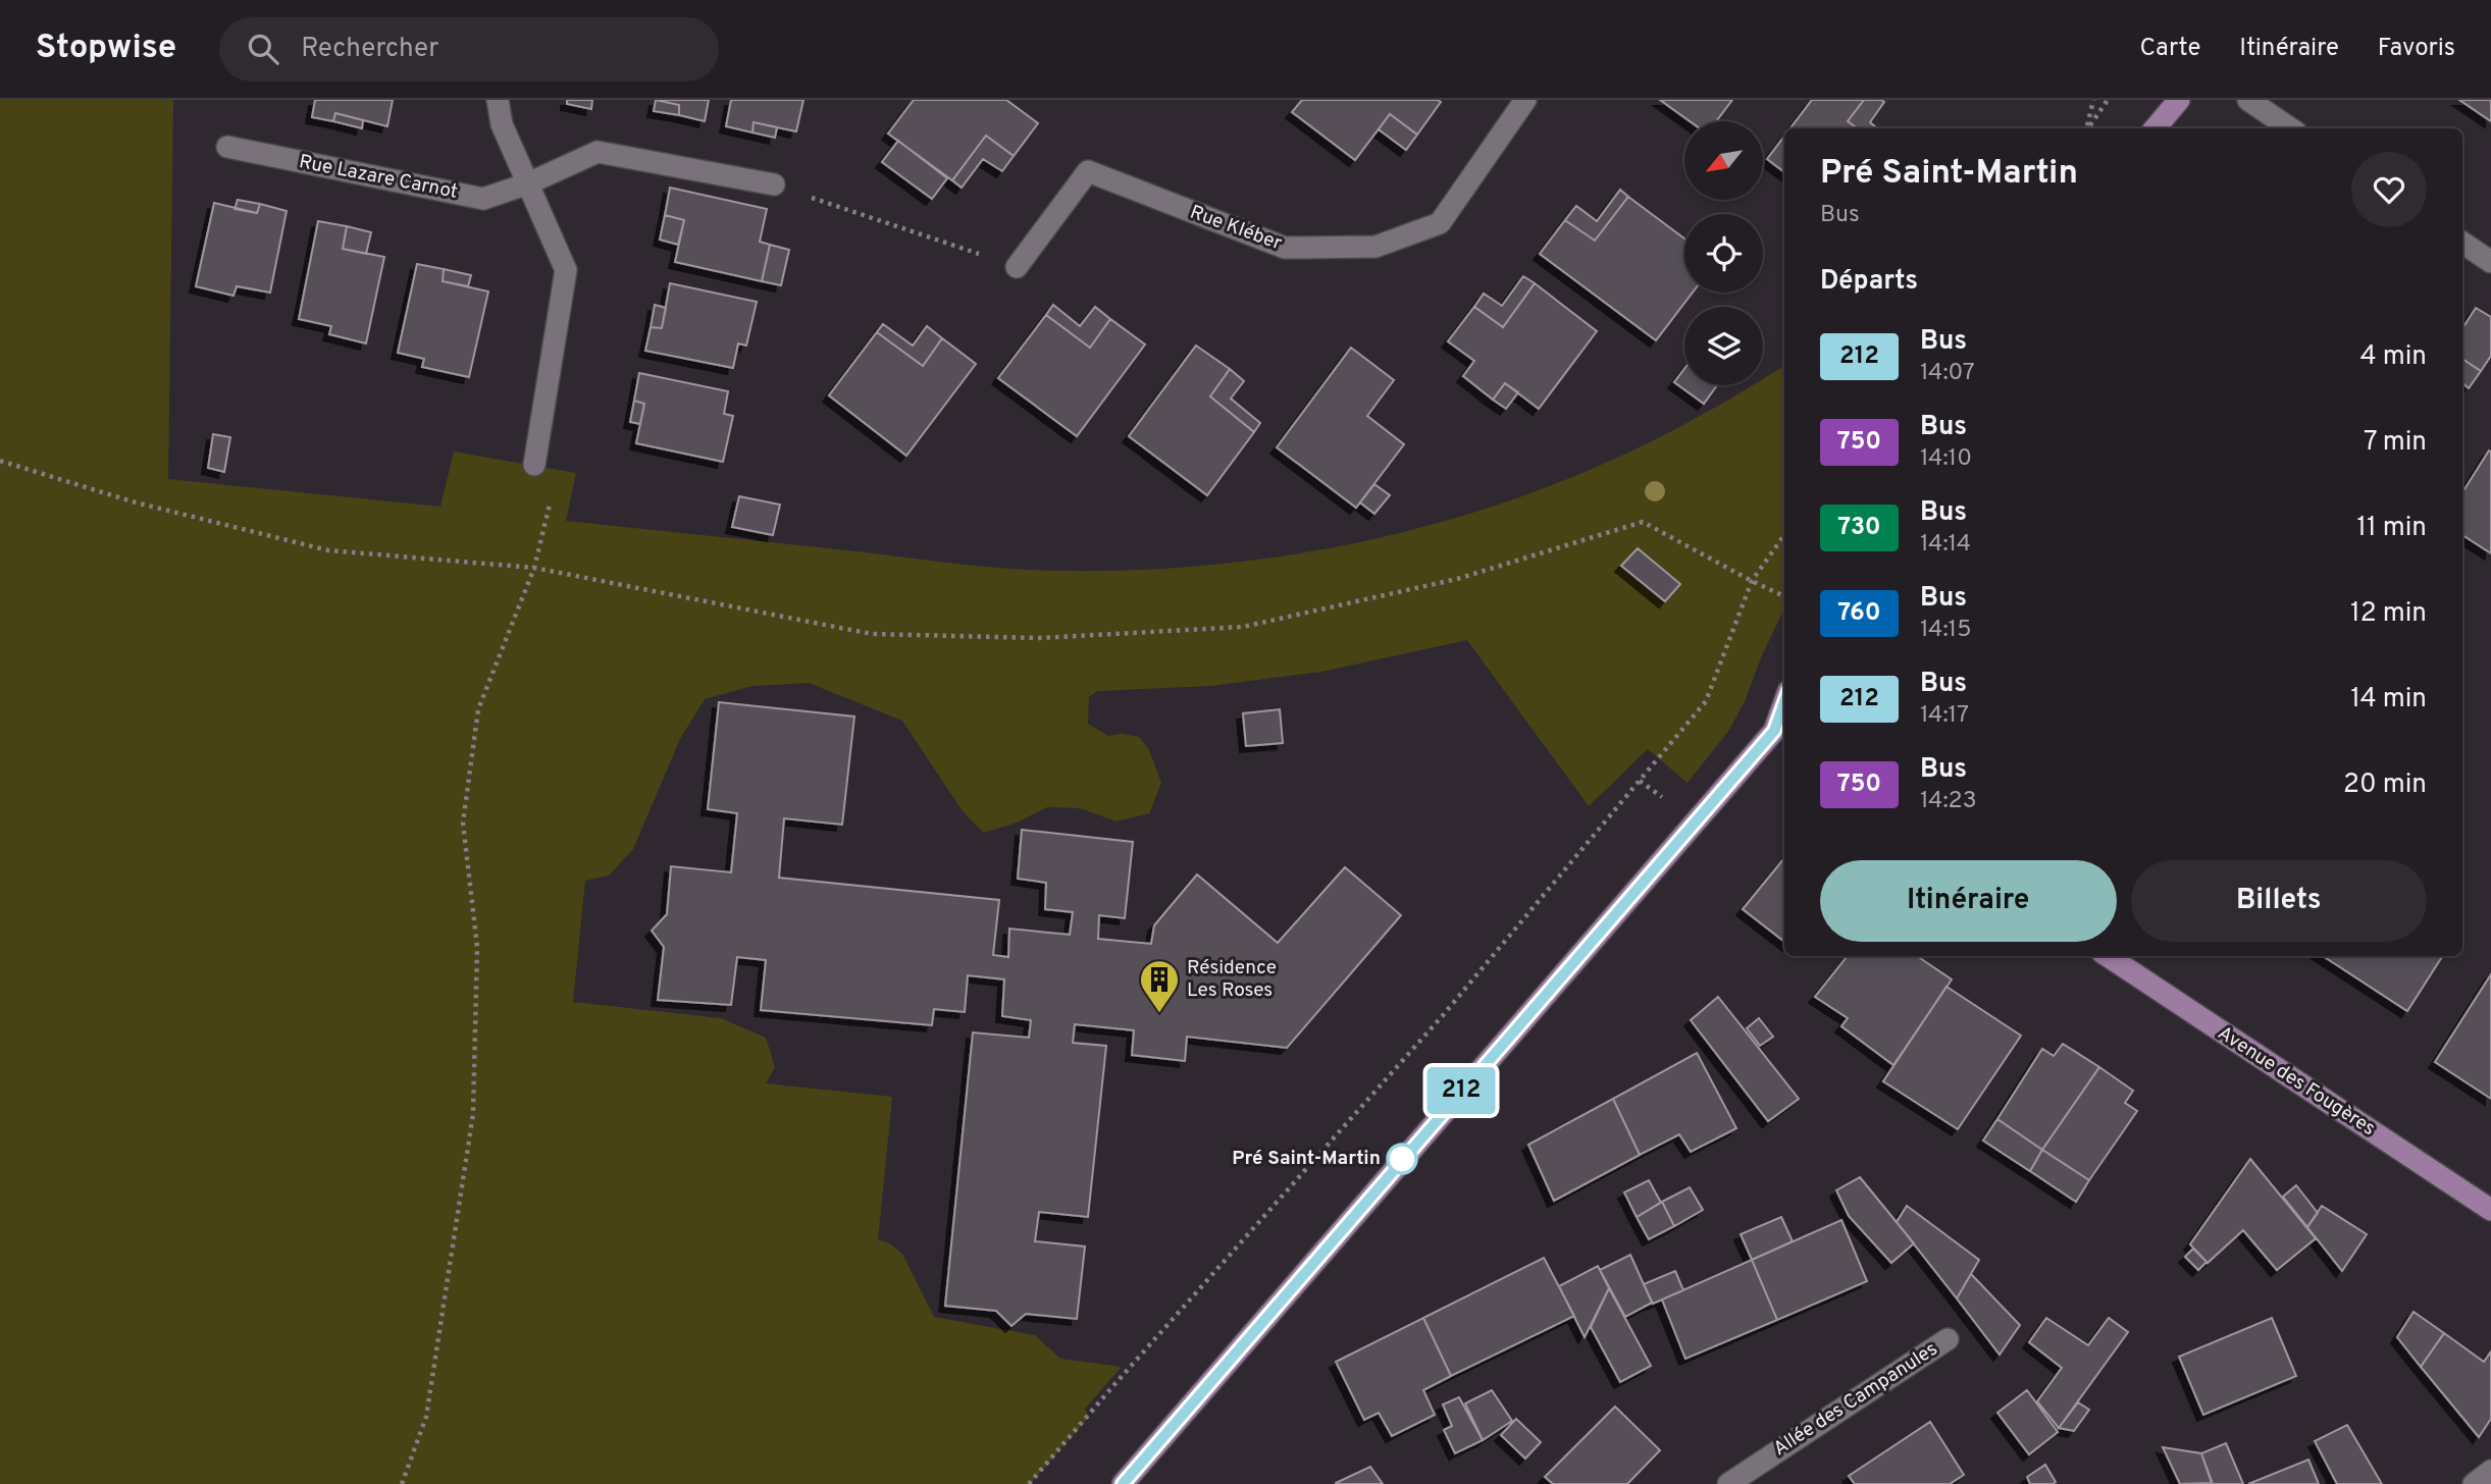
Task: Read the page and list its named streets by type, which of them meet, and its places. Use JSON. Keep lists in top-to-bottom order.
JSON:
{
  "streets": {
    "street": [
      "Rue Lazare Carnot",
      "Rue Kléber",
      "Avenue des Fougères",
      "Allée des Campanules"
    ]
  },
  "places": {
    "building": ["Résidence Les Roses"],
    "other": ["Pré Saint-Martin"]
  },
  "lines": ["bus line 212"],
  "north": "bottom left",
  "page": {
    "header": "Stopwise",
    "search": "Rechercher",
    "nav": ["Carte", "Itinéraire", "Favoris"],
    "on_map": "212",
    "heading": [
      ["Pré Saint-Martin", "Bus"],
      "Départs"
    ],
    "list": [
      {
        "mark": "212",
        "name": "Bus",
        "note": "14:07",
        "value": "4 min"
      },
      {
        "mark": "750",
        "name": "Bus",
        "note": "14:10",
        "value": "7 min"
      },
      {
        "mark": "730",
        "name": "Bus",
        "note": "14:14",
        "value": "11 min"
      },
      {
        "mark": "760",
        "name": "Bus",
        "note": "14:15",
        "value": "12 min"
      },
      {
        "mark": "212",
        "name": "Bus",
        "note": "14:17",
        "value": "14 min"
      },
      {
        "mark": "750",
        "name": "Bus",
        "note": "14:23",
        "value": "20 min"
      }
    ],
    "buttons": ["Itinéraire", "Billets"]
  }
}
